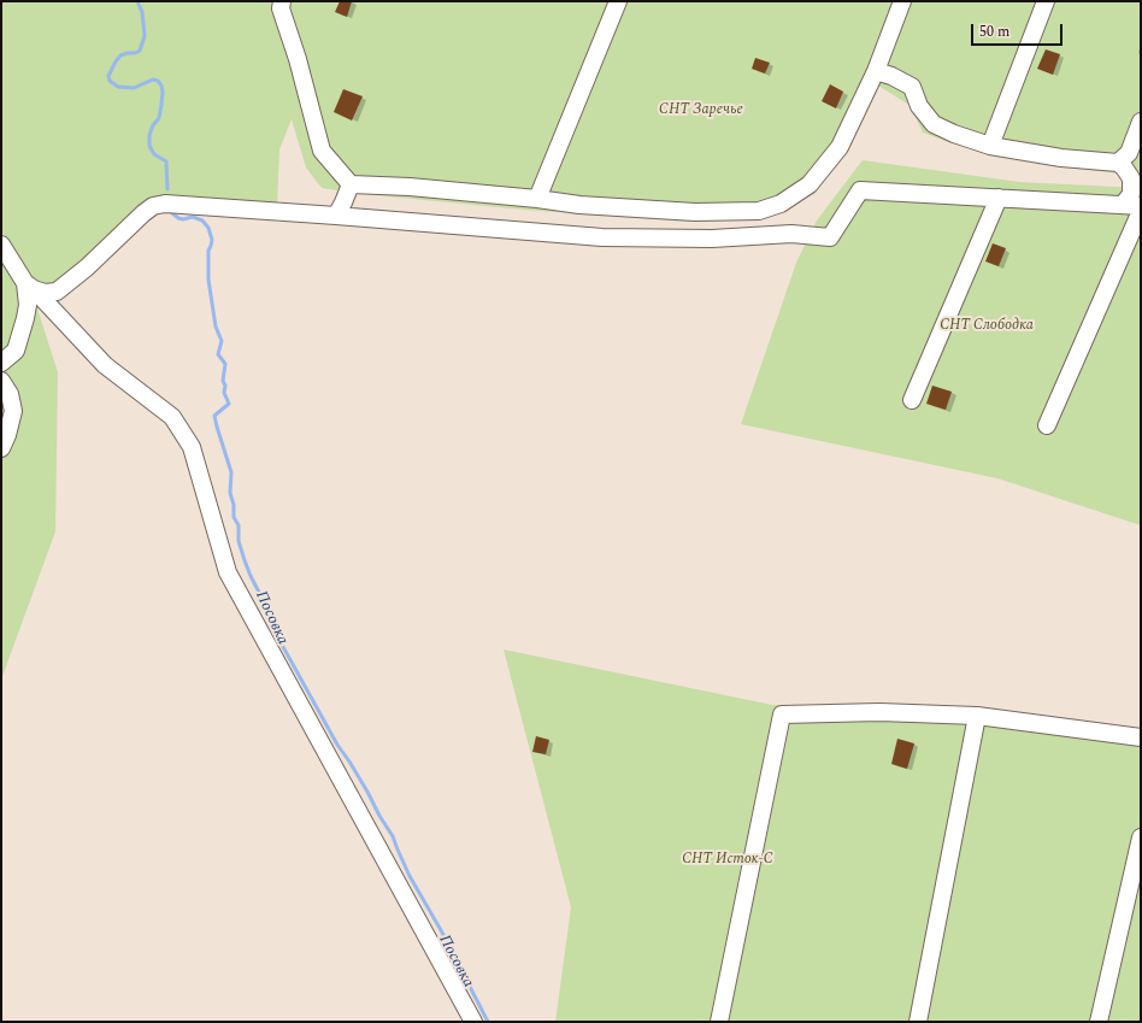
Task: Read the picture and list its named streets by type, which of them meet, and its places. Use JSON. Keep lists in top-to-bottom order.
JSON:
{
  "water": ["Посовка"],
  "parks": ["СНТ Заречье", "СНТ Слободка", "СНТ Исток-С"],
  "scale_bar": "50 m"
}
